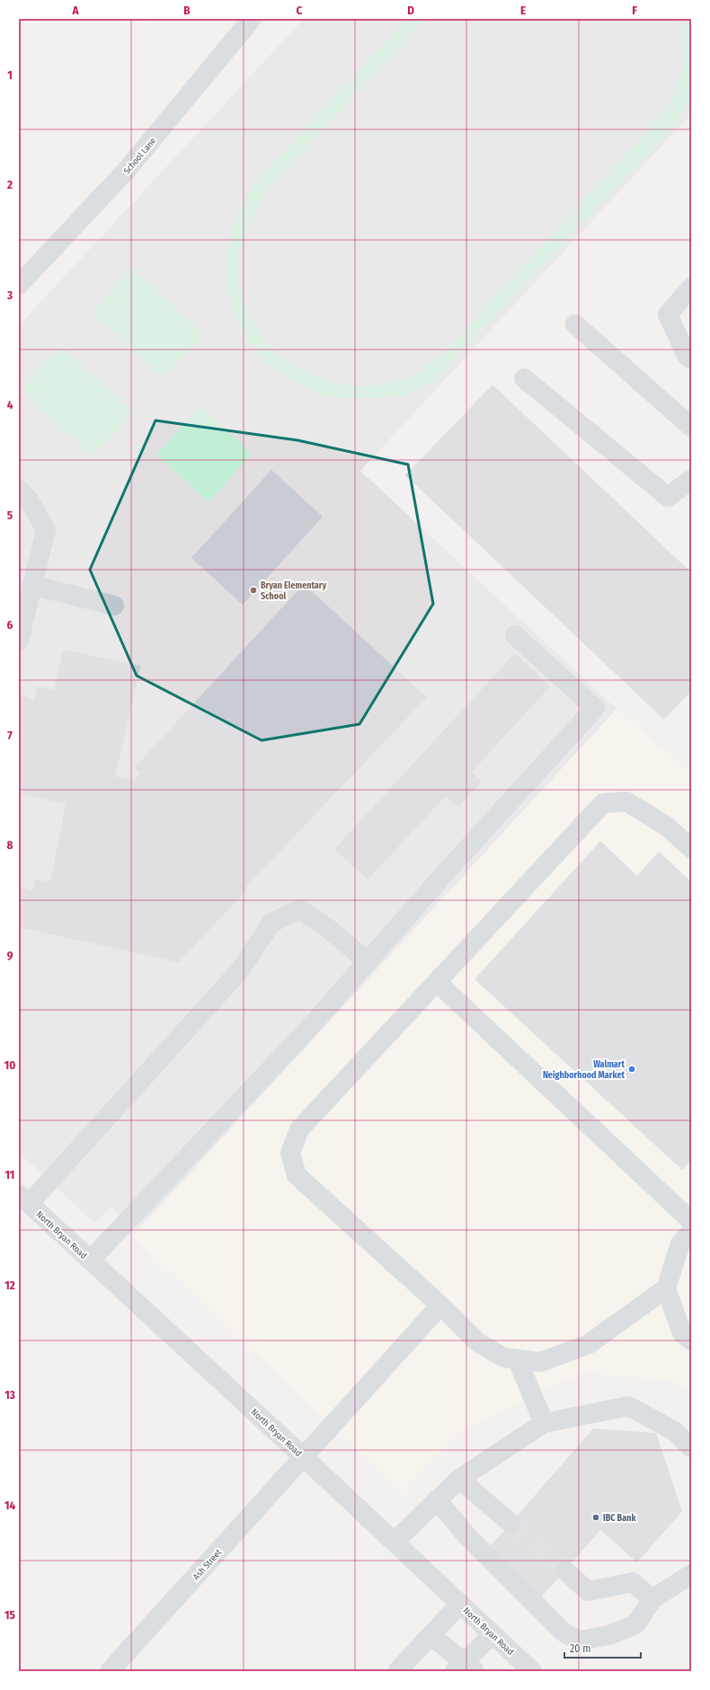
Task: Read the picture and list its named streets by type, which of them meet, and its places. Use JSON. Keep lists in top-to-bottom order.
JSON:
{
  "streets": {
    "street": ["School Lane", "North Bryan Road", "Ash Street"]
  },
  "crossings": [
    ["North Bryan Road", "Ash Street"]
  ],
  "places": ["Bryan Elementary School", "Walmart Neighborhood Market", "IBC Bank"],
  "scale_bar": "20 m",
  "grid": {
    "columns": [
      "A",
      "B",
      "C",
      "D",
      "E",
      "F"
    ],
    "rows": [
      "1",
      "2",
      "3",
      "4",
      "5",
      "6",
      "7",
      "8",
      "9",
      "10",
      "11",
      "12",
      "13",
      "14",
      "15"
    ]
  }
}
